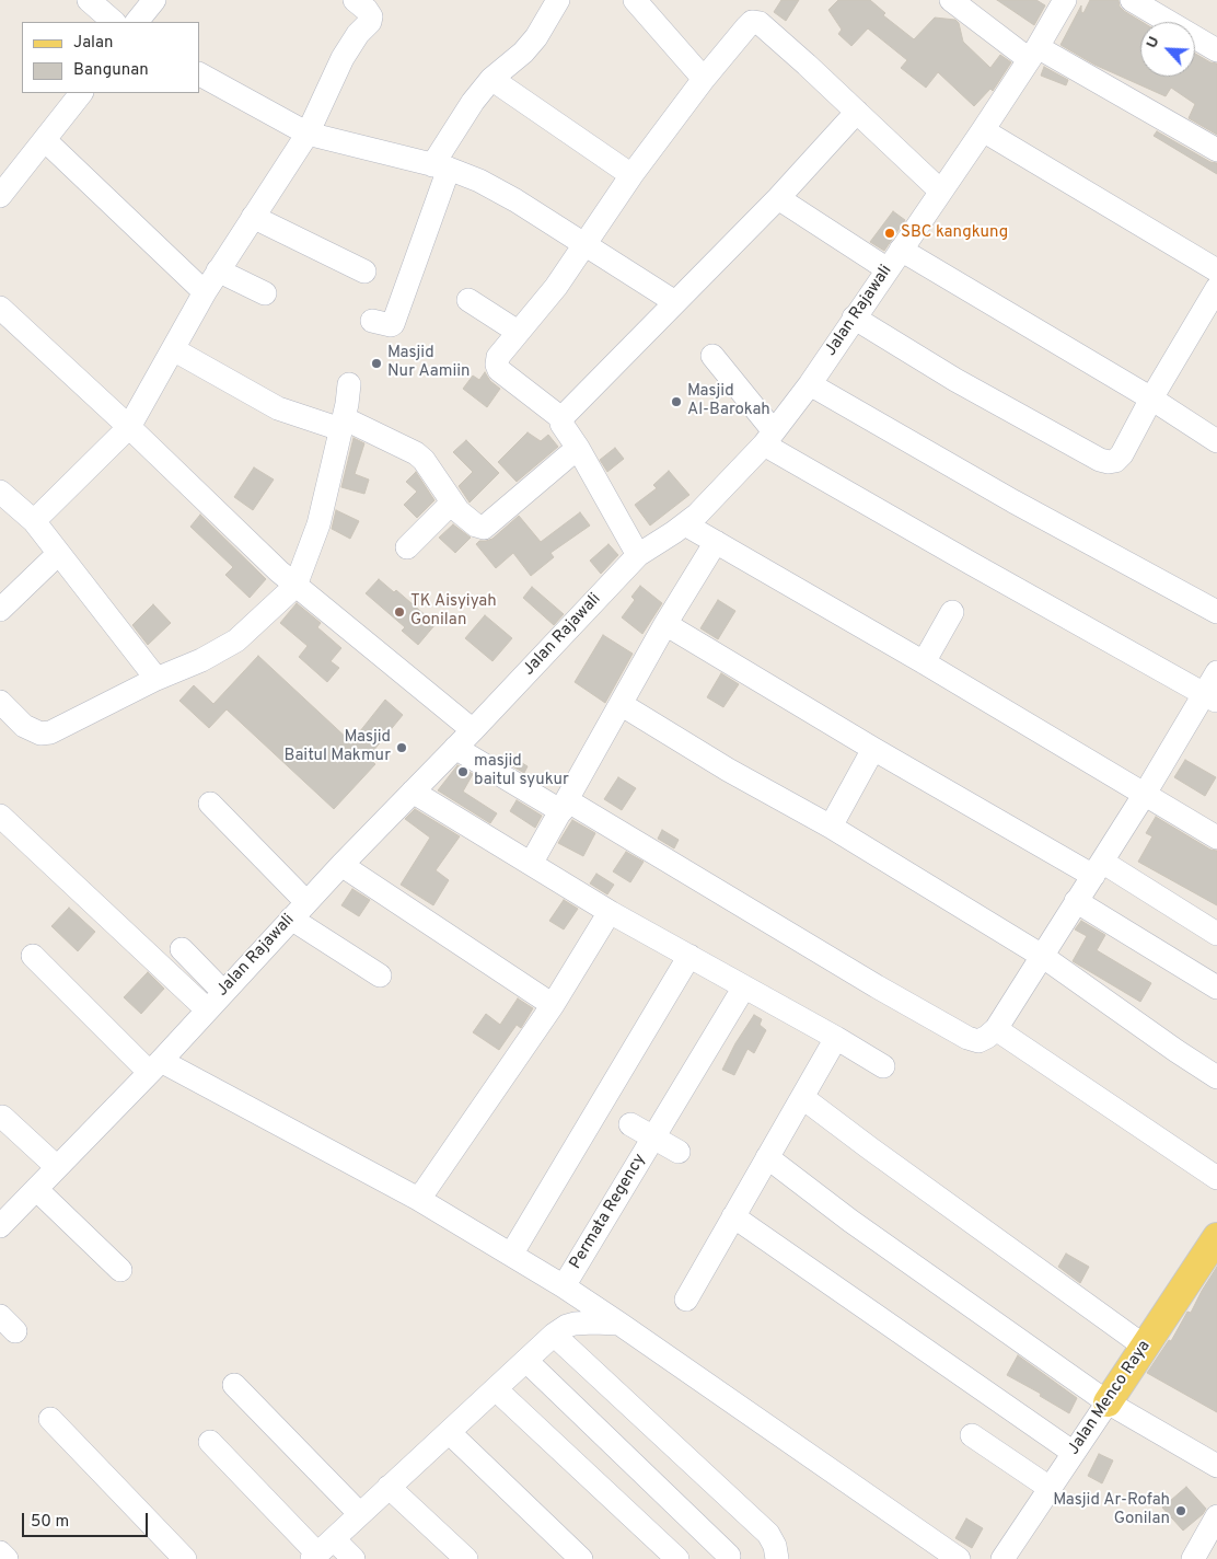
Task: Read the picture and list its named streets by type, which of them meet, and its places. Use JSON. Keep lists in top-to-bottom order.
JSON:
{
  "streets": {
    "main road": ["Jalan Menco Raya"],
    "street": ["Jalan Rajawali", "Permata Regency"]
  },
  "places": [
    "SBC kangkung",
    "Masjid Nur Aamiin",
    "Masjid Al-Barokah",
    "TK Aisyiyah Gonilan",
    "Masjid Baitul Makmur",
    "masjid baitul syukur",
    "Masjid Ar-Rofah Gonilan"
  ],
  "legend": ["Jalan", "Bangunan"],
  "scale_bar": "50 m",
  "north": "top left"
}
